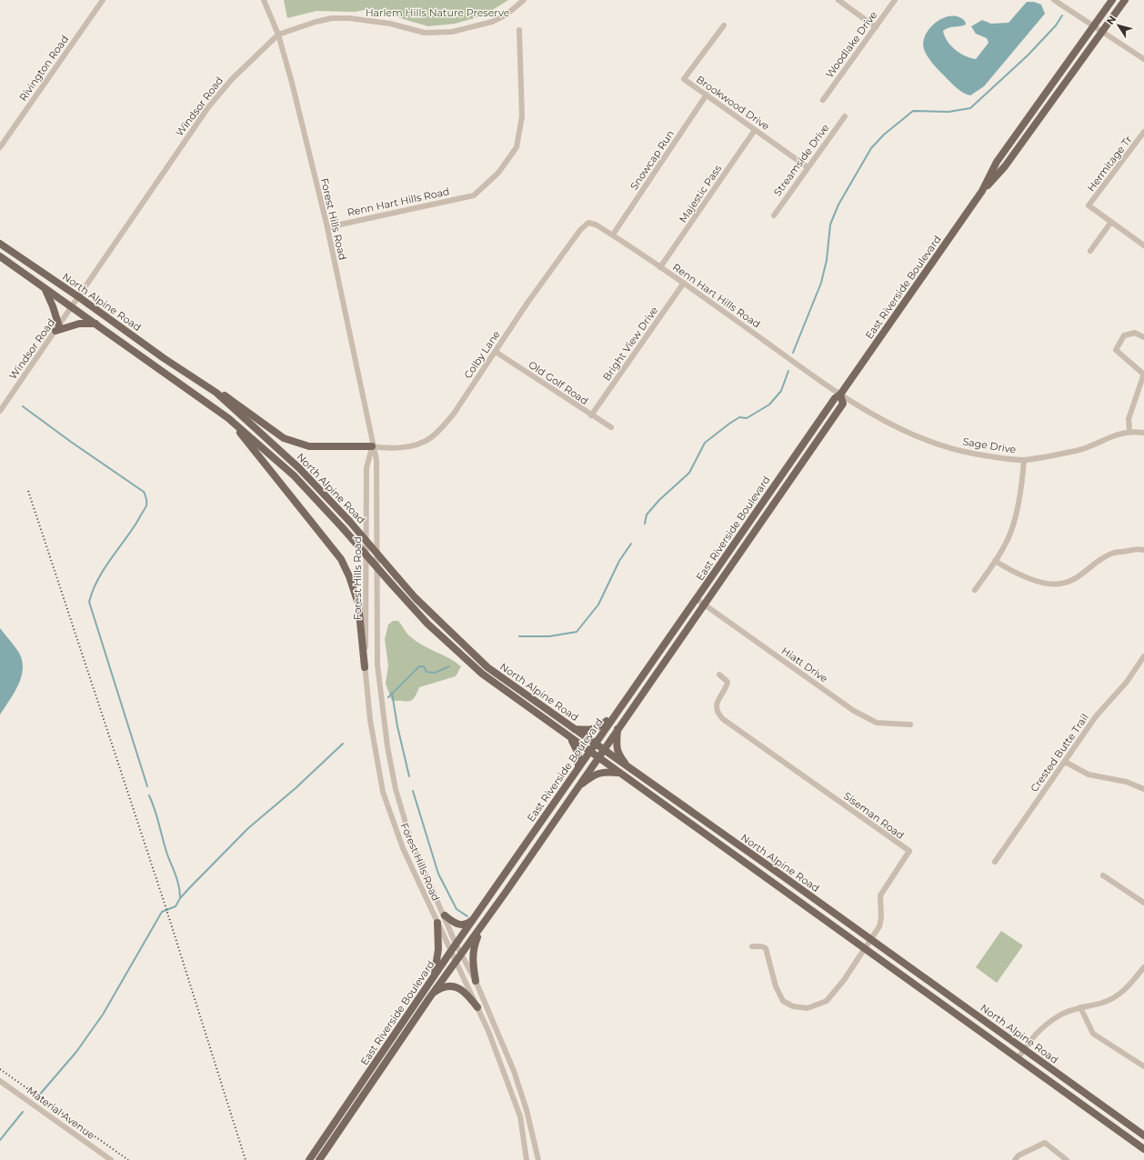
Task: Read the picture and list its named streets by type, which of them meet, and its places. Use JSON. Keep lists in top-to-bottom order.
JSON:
{
  "streets": {
    "main road": ["East Riverside Boulevard", "North Alpine Road"],
    "street": [
      "Woodlake Drive",
      "Rivington Road",
      "Brookwood Drive",
      "Windsor Road",
      "Snowcap Run",
      "Streamside Drive",
      "Hermitage Tr",
      "Majestic Pass",
      "Renn Hart Hills Road",
      "Forest Hills Road",
      "Bright View Drive",
      "Colby Lane",
      "Old Golf Road",
      "Sage Drive",
      "Hiatt Drive",
      "Crested Butte Trail",
      "Siseman Road",
      "Material Avenue"
    ]
  },
  "crossings": [
    ["Brookwood Drive", "Snowcap Run"],
    ["Brookwood Drive", "Streamside Drive"],
    ["Brookwood Drive", "Majestic Pass"],
    ["Windsor Road", "Forest Hills Road"],
    ["Windsor Road", "North Alpine Road"],
    ["Snowcap Run", "Renn Hart Hills Road"],
    ["Majestic Pass", "Renn Hart Hills Road"],
    ["Renn Hart Hills Road", "Forest Hills Road"],
    ["Renn Hart Hills Road", "East Riverside Boulevard"],
    ["Renn Hart Hills Road", "Bright View Drive"],
    ["Renn Hart Hills Road", "Colby Lane"],
    ["Renn Hart Hills Road", "Sage Drive"],
    ["Forest Hills Road", "East Riverside Boulevard"],
    ["Forest Hills Road", "Colby Lane"],
    ["East Riverside Boulevard", "North Alpine Road"],
    ["East Riverside Boulevard", "Sage Drive"],
    ["East Riverside Boulevard", "Hiatt Drive"],
    ["North Alpine Road", "Siseman Road"],
    ["Bright View Drive", "Old Golf Road"],
    ["Colby Lane", "Old Golf Road"]
  ],
  "parks": ["Harlem Hills Nature Preserve"],
  "north": "top left"
}
